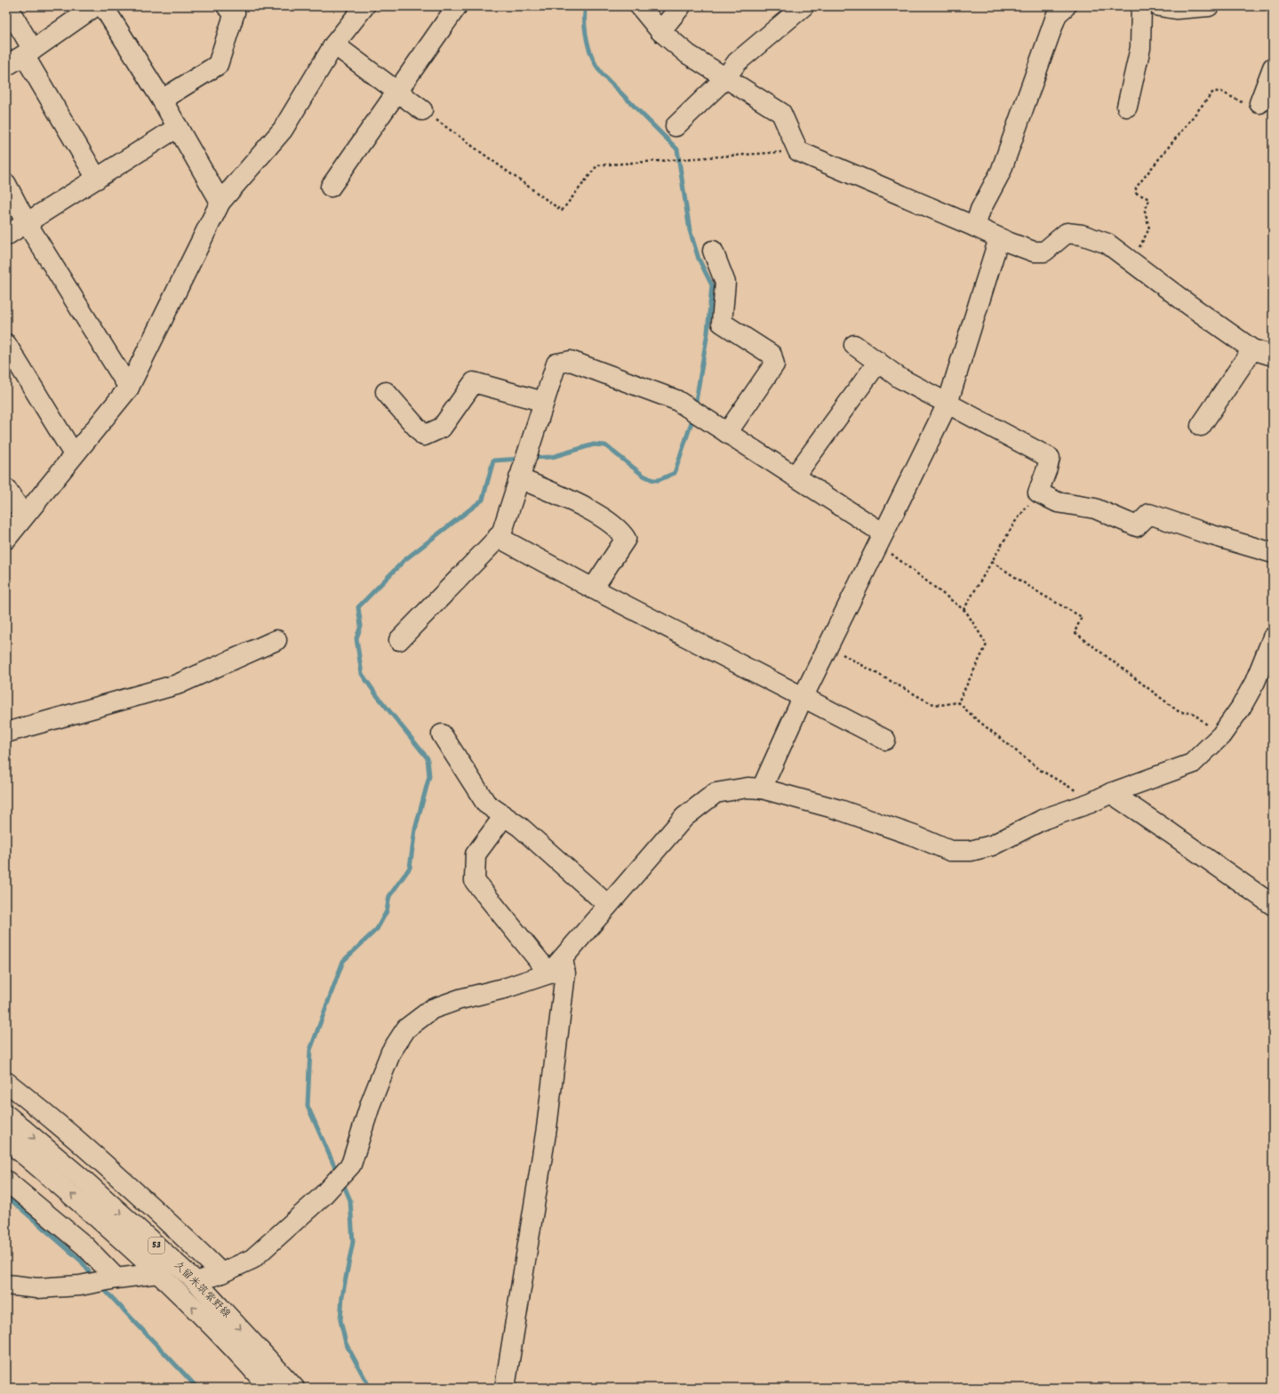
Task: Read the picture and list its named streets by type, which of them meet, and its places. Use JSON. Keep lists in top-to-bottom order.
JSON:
{
  "streets": {
    "street": ["53", "久留米筑紫野線"]
  }
}
